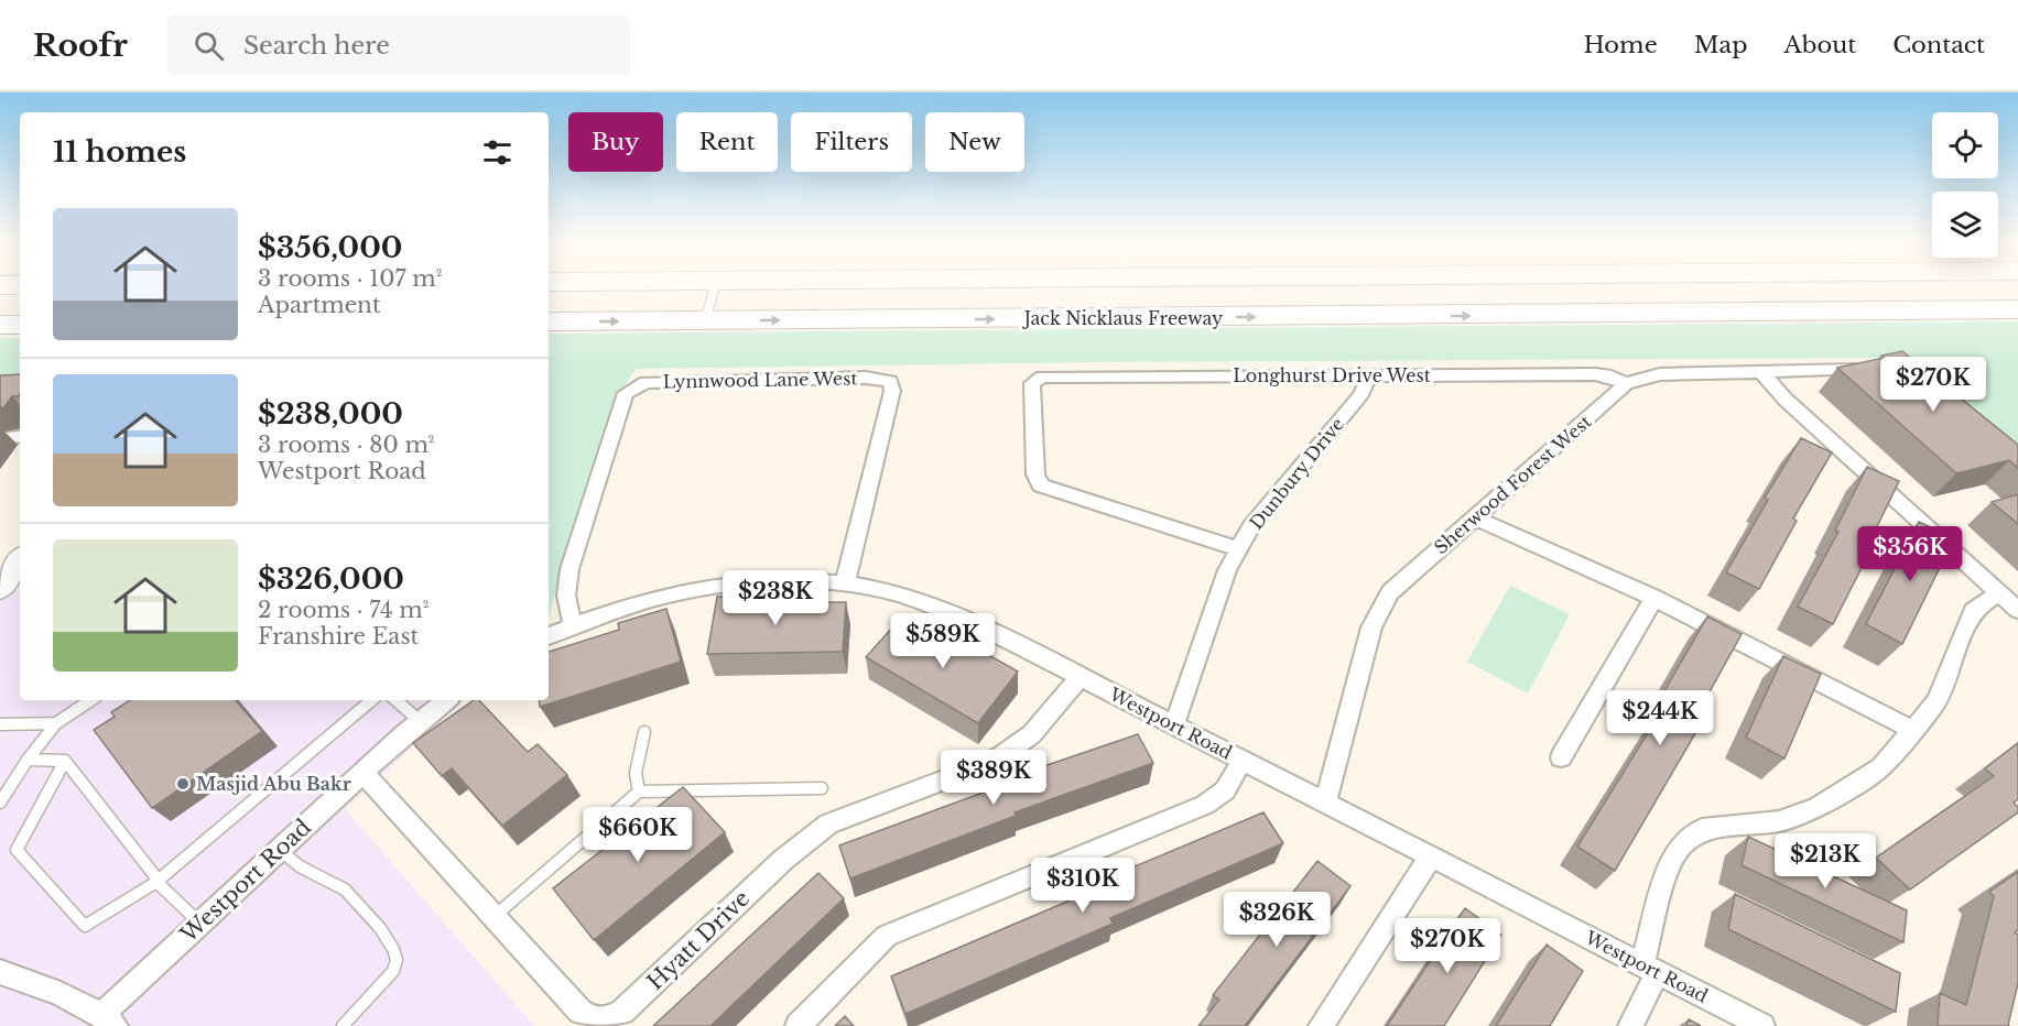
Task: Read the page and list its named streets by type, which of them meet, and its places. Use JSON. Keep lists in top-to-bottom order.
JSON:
{
  "streets": {
    "highway": ["Jack Nicklaus Freeway"],
    "street": [
      "Longhurst Drive West",
      "Lynnwood Lane West",
      "Dunbury Drive",
      "Sherwood Forest West",
      "Westport Road",
      "Hyatt Drive"
    ]
  },
  "crossings": [
    ["Longhurst Drive West", "Dunbury Drive"],
    ["Longhurst Drive West", "Sherwood Forest West"],
    ["Lynnwood Lane West", "Westport Road"],
    ["Dunbury Drive", "Westport Road"],
    ["Sherwood Forest West", "Westport Road"],
    ["Westport Road", "Hyatt Drive"]
  ],
  "one_way": ["Jack Nicklaus Freeway"],
  "places": ["Masjid Abu Bakr"],
  "page": {
    "header": "Roofr",
    "search": "Search here",
    "nav": [
      "Home",
      "Map",
      "About",
      "Contact"
    ],
    "chip": [
      "Buy",
      "Rent",
      "Filters",
      "New"
    ],
    "heading": "11 homes",
    "list": [
      {
        "name": "$356,000",
        "note": "3 rooms · 107 m² · Apartment"
      },
      {
        "name": "$238,000",
        "note": "3 rooms · 80 m² · Westport Road"
      },
      {
        "name": "$326,000",
        "note": "2 rooms · 74 m² · Franshire East"
      }
    ],
    "price": [
      "$270K",
      "$356K",
      "$238K",
      "$589K",
      "$244K",
      "$389K",
      "$660K",
      "$213K",
      "$310K",
      "$326K",
      "$270K"
    ]
  }
}
